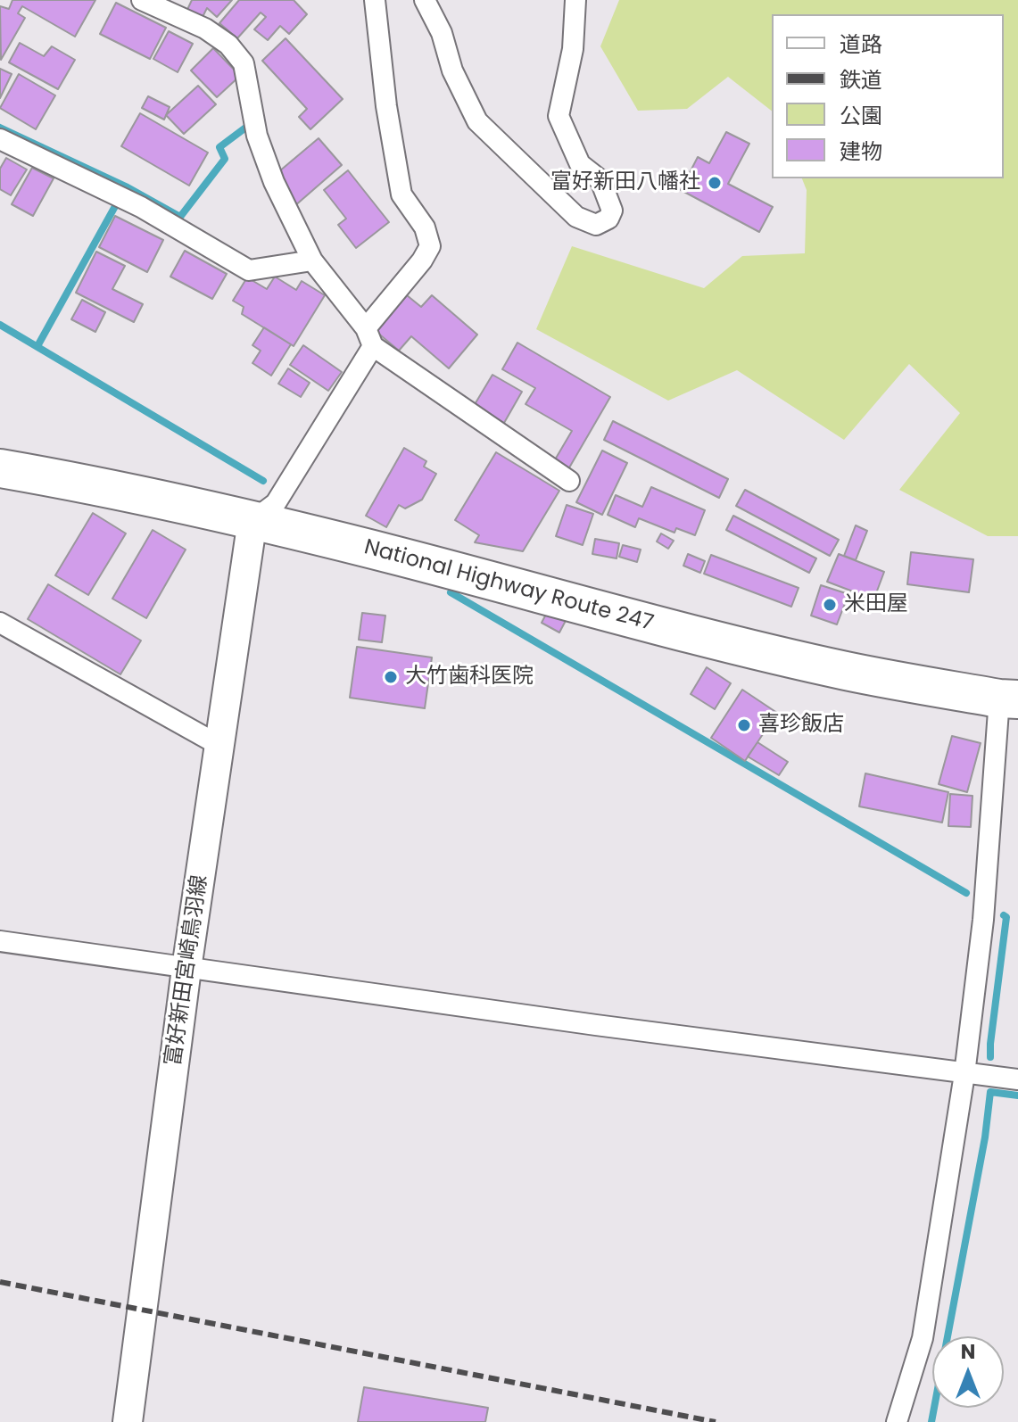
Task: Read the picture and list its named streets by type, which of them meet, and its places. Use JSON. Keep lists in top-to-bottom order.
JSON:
{
  "streets": {
    "highway": ["National Highway Route 247"],
    "main road": ["富好新田宮崎鳥羽線"]
  },
  "crossings": [
    ["National Highway Route 247", "富好新田宮崎鳥羽線"]
  ],
  "places": [
    "富好新田八幡社",
    "米田屋",
    "大竹歯科医院",
    "喜珍飯店"
  ],
  "legend": [
    "道路",
    "鉄道",
    "公園",
    "建物"
  ],
  "north": "top"
}
